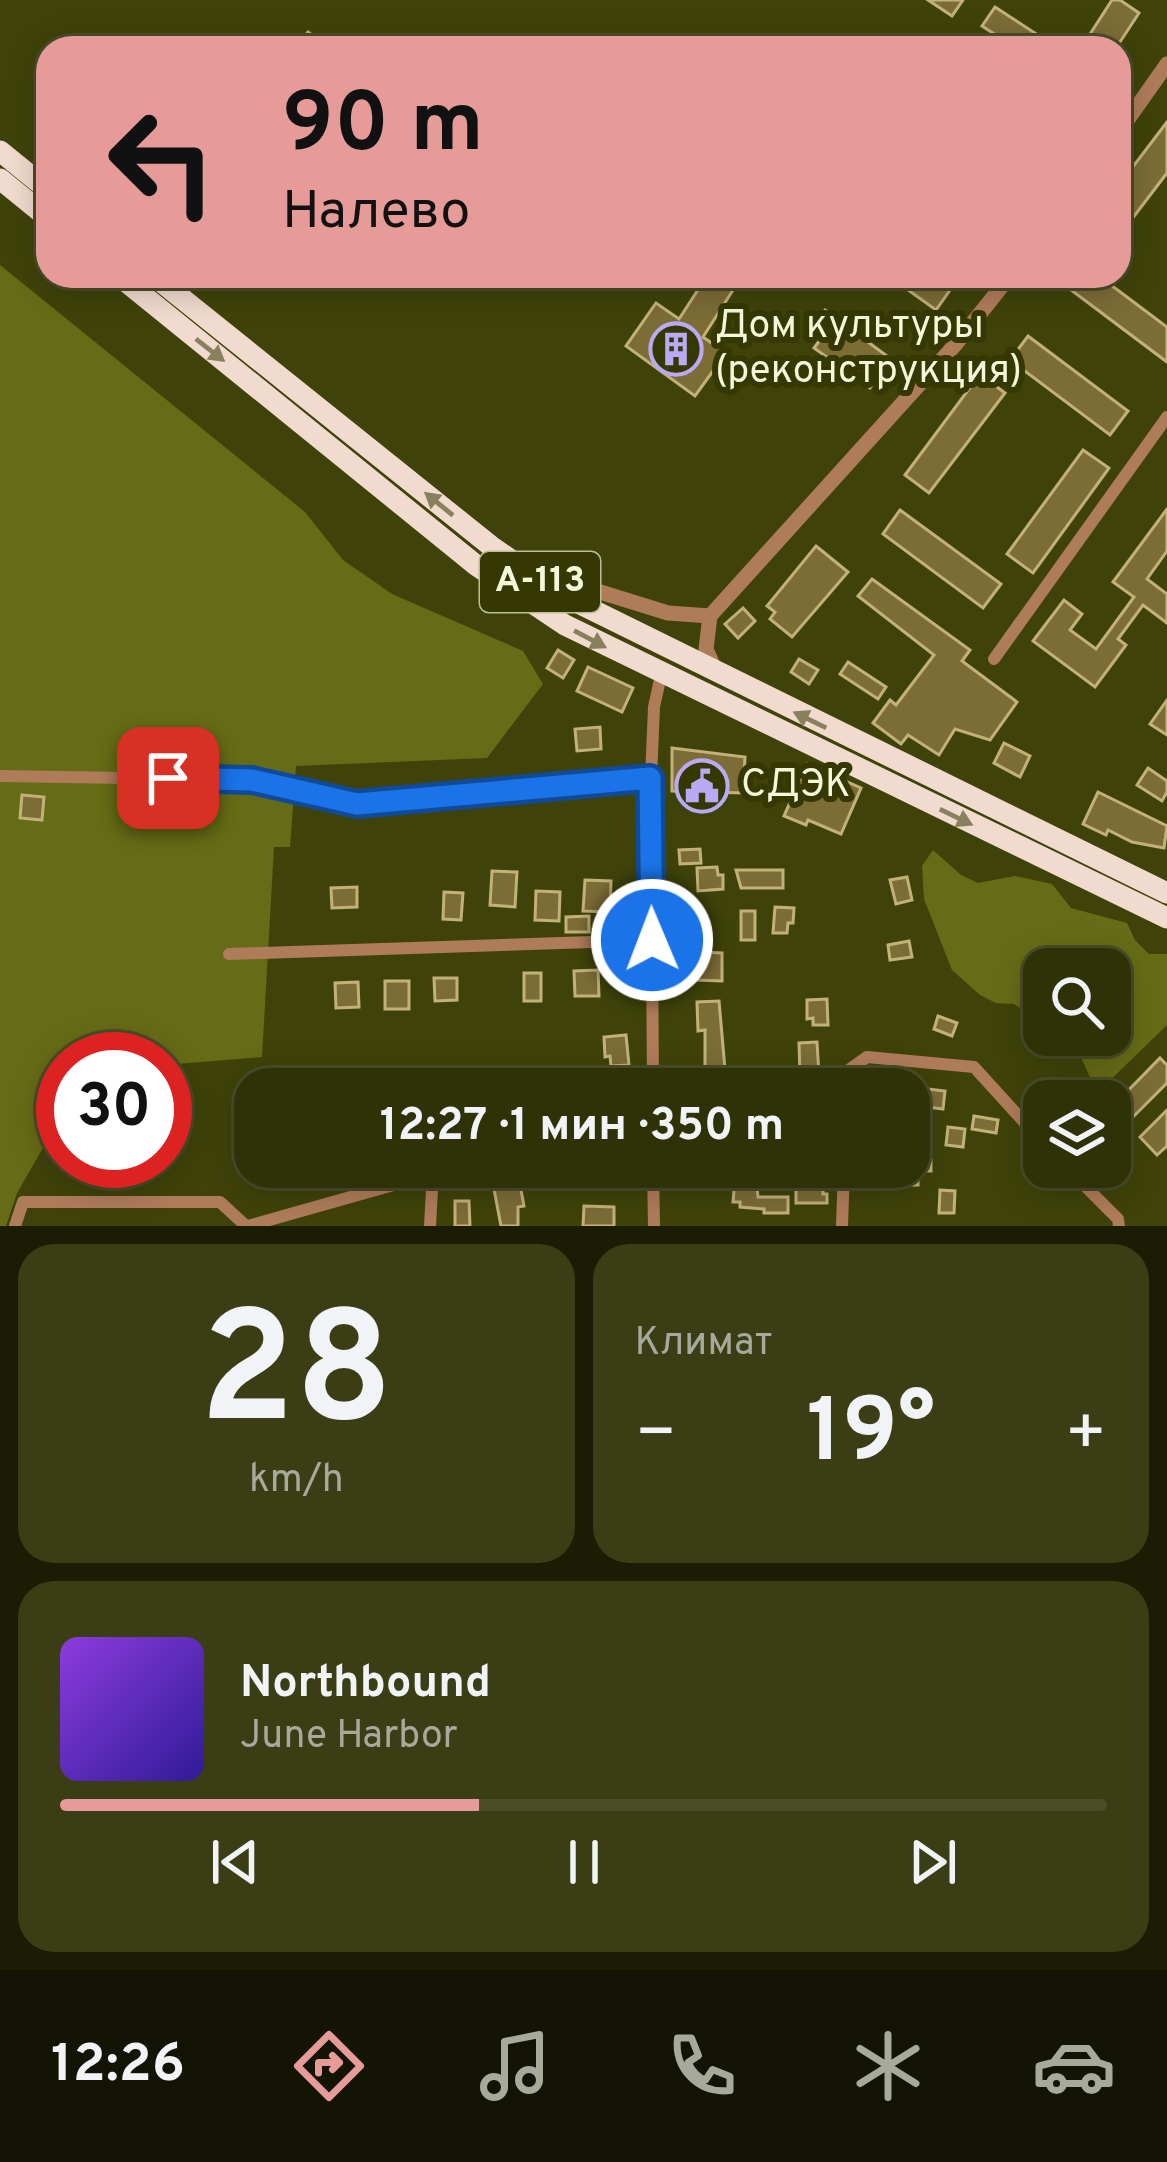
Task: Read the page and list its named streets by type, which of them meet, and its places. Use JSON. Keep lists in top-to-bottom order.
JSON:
{
  "streets": {
    "highway": ["А-113"]
  },
  "places": {
    "building": ["Дом культуры (реконструкция)"],
    "public building": ["СДЭК"]
  },
  "page": {
    "turn": ["90 m", "Налево"],
    "limit": "30",
    "trip": "12:27 · 1 мин · 350 m",
    "tile": [
      ["28", "km/h"],
      "Климат"
    ],
    "heat": ["−", "19°", "+"],
    "song": ["Northbound", "June Harbor"],
    "tabs": "12:26"
  }
}
